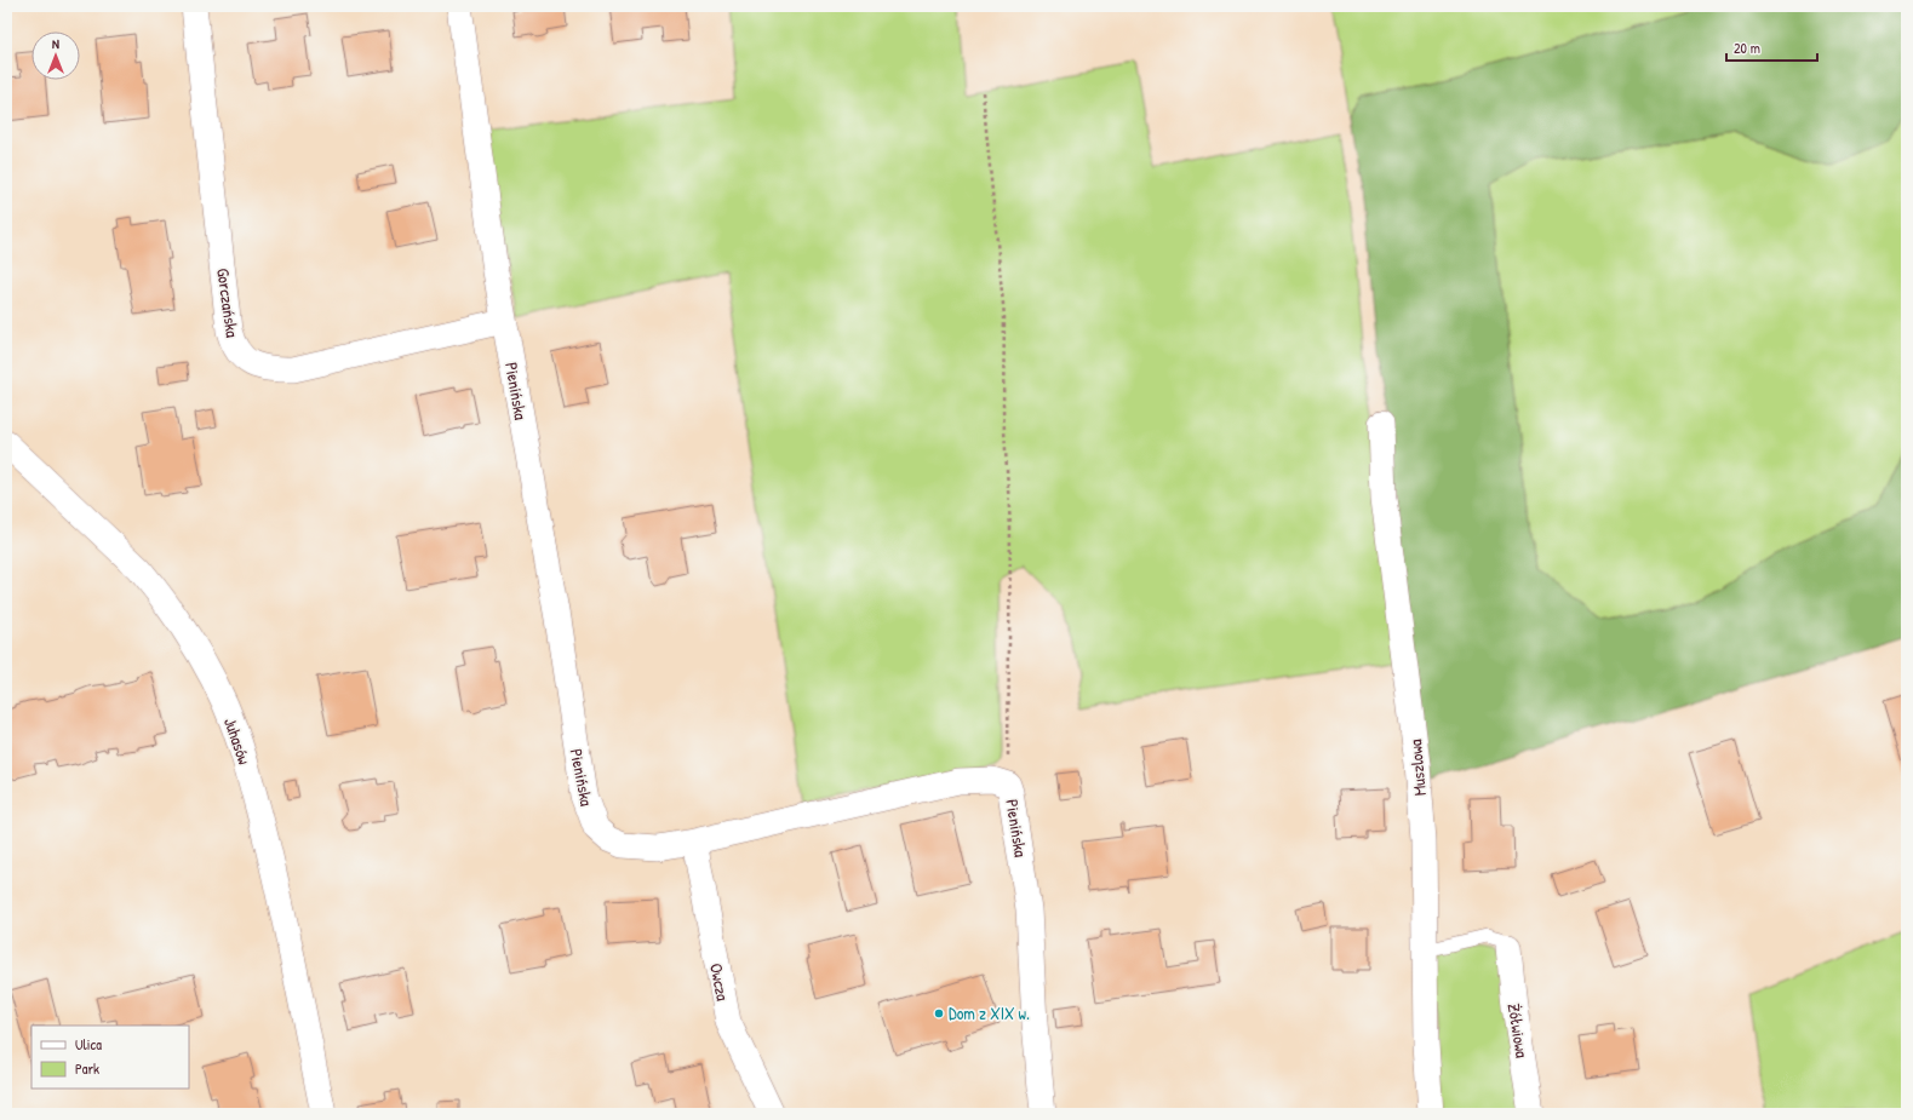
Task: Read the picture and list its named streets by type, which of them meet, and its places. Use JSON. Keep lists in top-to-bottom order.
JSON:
{
  "streets": {
    "street": [
      "Gorczańska",
      "Pienińska",
      "Juhasów",
      "Muszlowa",
      "Owcza",
      "Żółwiowa"
    ]
  },
  "crossings": [
    ["Gorczańska", "Pienińska"],
    ["Pienińska", "Owcza"]
  ],
  "places": ["Dom z XIX w."],
  "legend": ["Ulica", "Park"],
  "scale_bar": "20 m",
  "north": "top"
}
